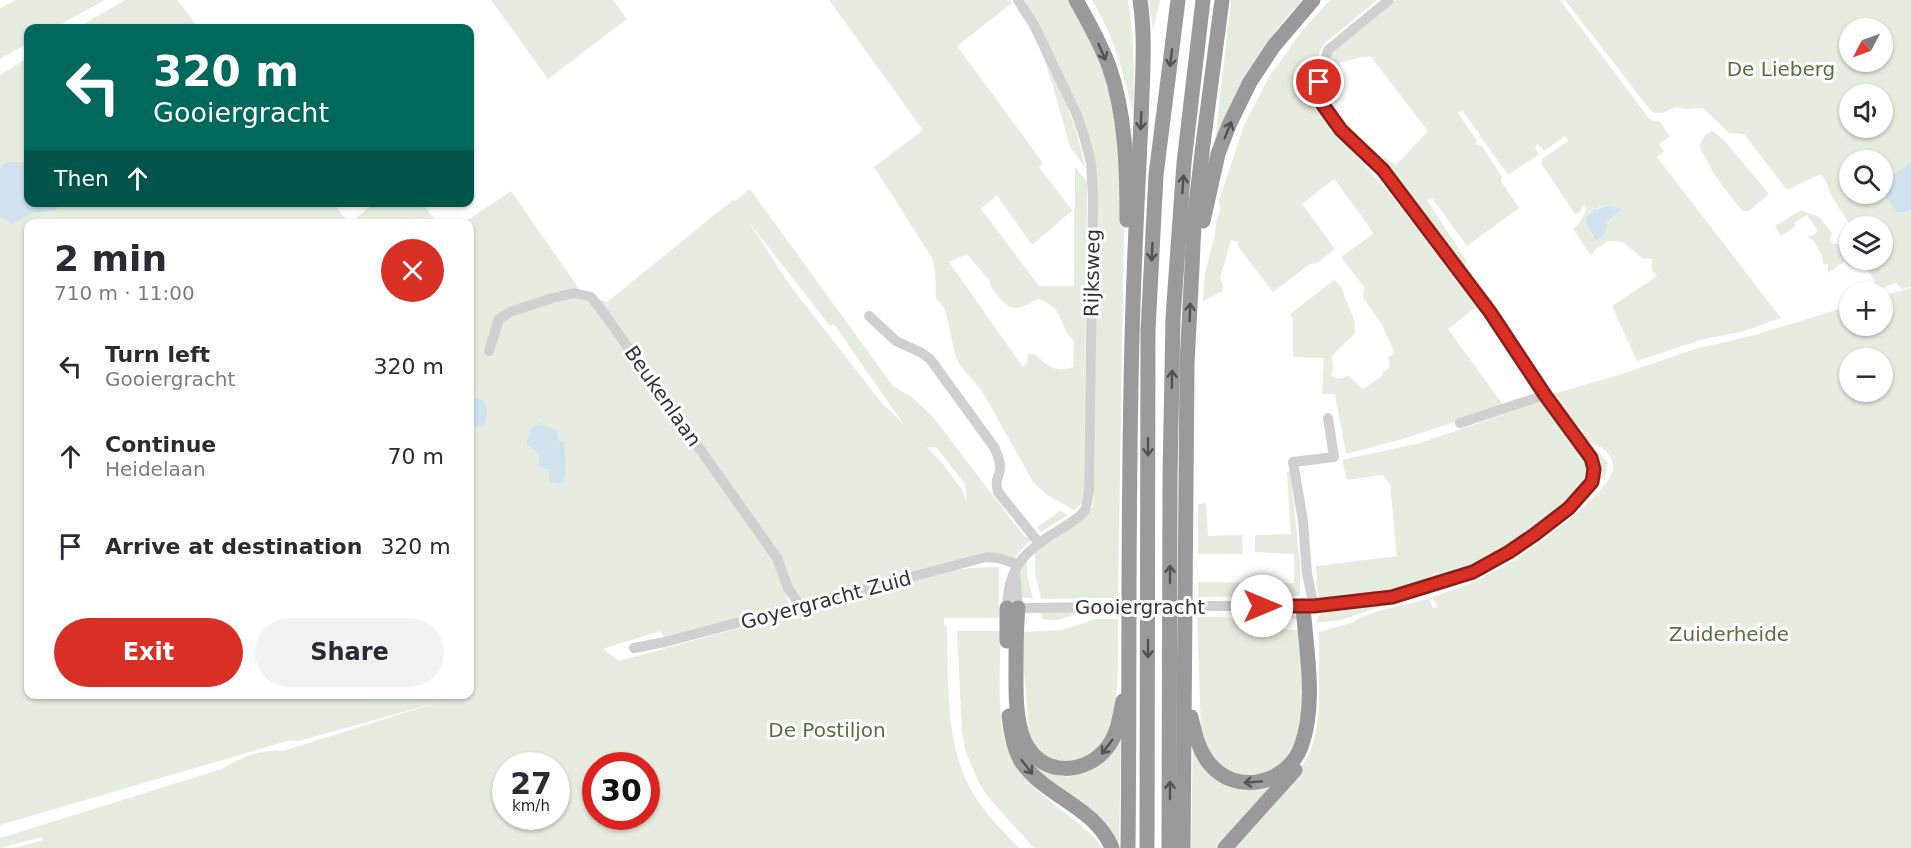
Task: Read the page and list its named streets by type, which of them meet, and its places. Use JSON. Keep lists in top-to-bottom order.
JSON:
{
  "streets": {
    "street": [
      "Rijksweg",
      "Beukenlaan",
      "Goyergracht Zuid",
      "Gooiergracht"
    ]
  },
  "crossings": [
    ["Beukenlaan", "Goyergracht Zuid"]
  ],
  "parks": ["De Lieberg", "Zuiderheide", "De Postiljon"],
  "north": "bottom left",
  "page": {
    "map_buttons": ["+", "−"],
    "turn": ["320 m", "Gooiergracht"],
    "then": "Then",
    "heading": ["2 min", "710 m · 11:00"],
    "list": [
      {
        "name": "Turn left",
        "note": "Gooiergracht",
        "value": "320 m"
      },
      {
        "name": "Continue",
        "note": "Heidelaan",
        "value": "70 m"
      },
      {
        "name": "Arrive at destination",
        "value": "320 m"
      }
    ],
    "buttons": ["Exit", "Share"],
    "speed": "27 km/h",
    "limit": "30"
  }
}
